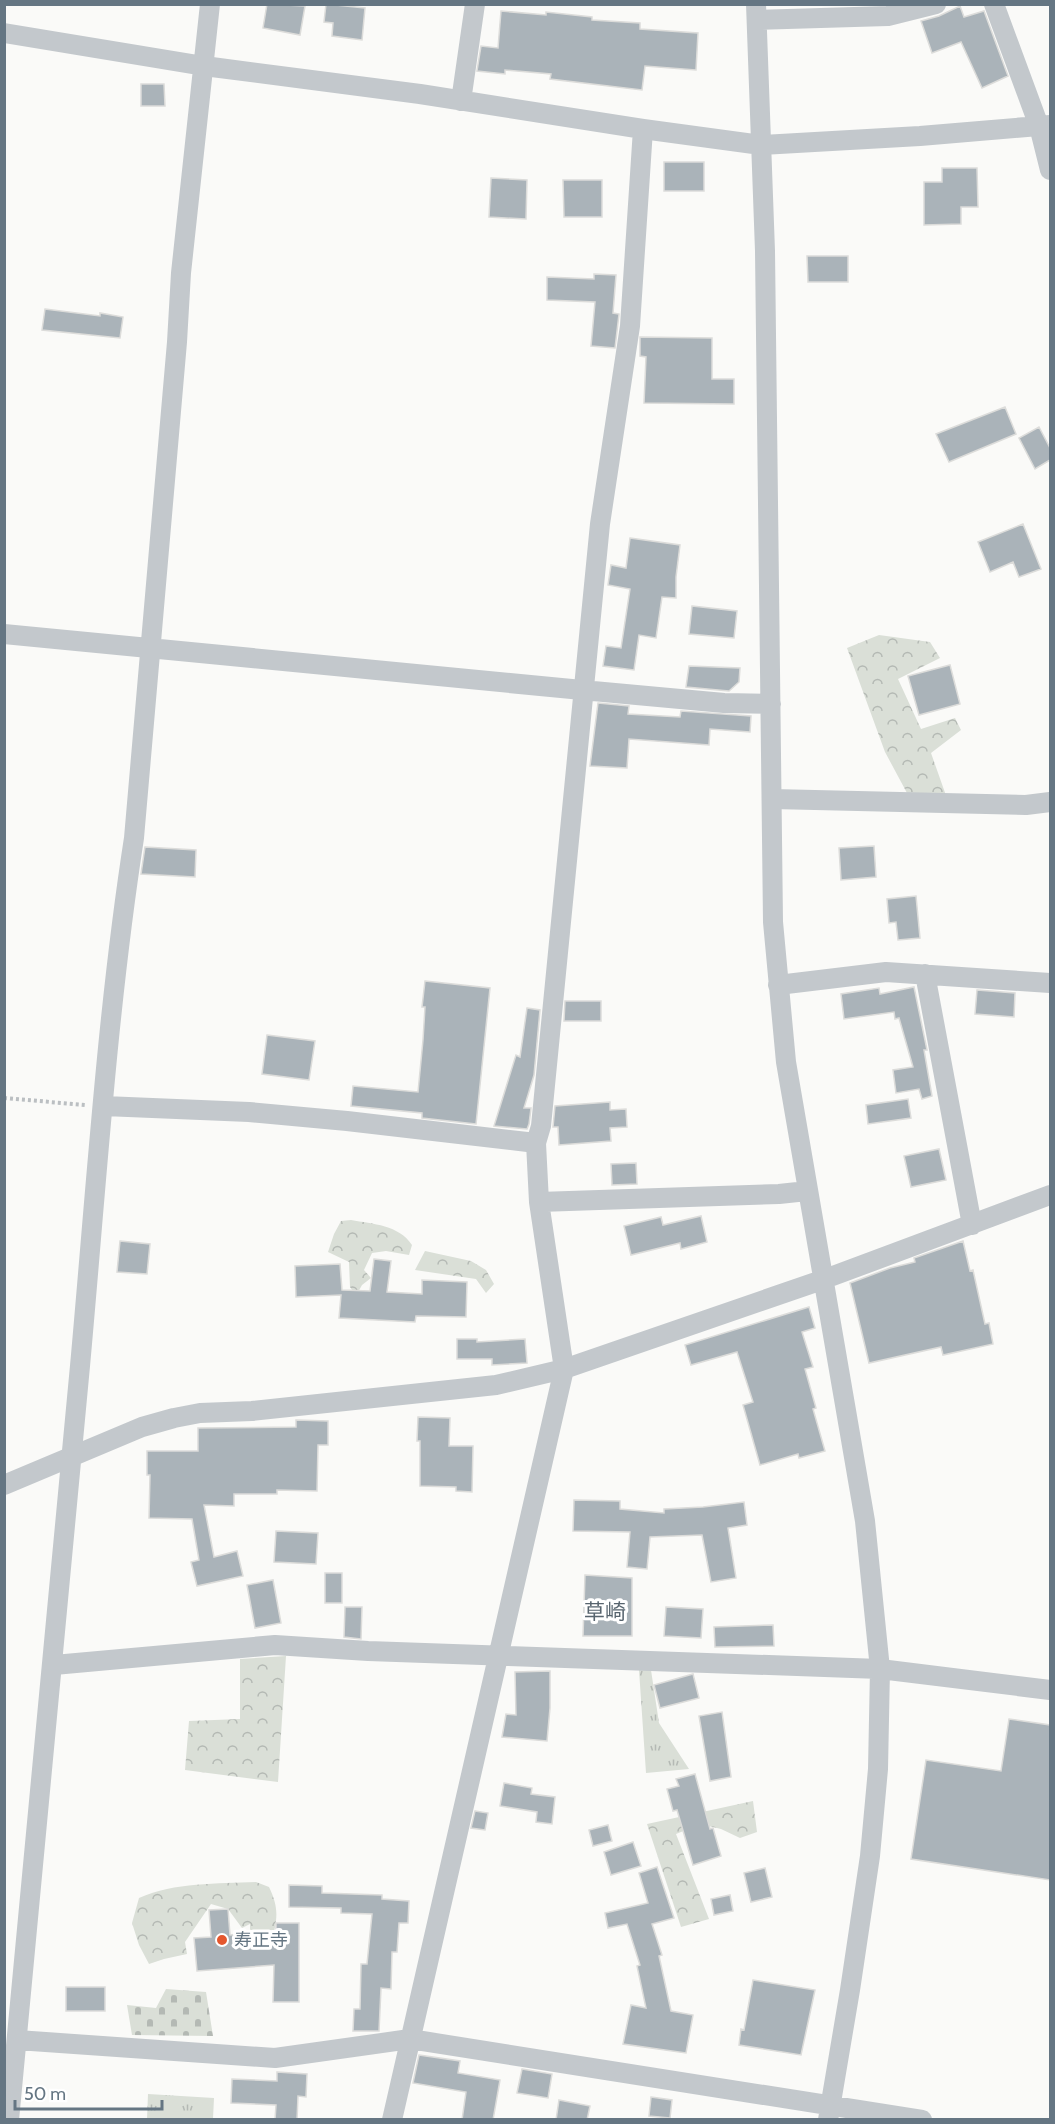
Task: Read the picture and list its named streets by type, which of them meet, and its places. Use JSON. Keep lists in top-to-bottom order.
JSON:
{
  "districts": ["草崎"],
  "places": ["寿正寺"],
  "scale_bar": "50 m"
}
